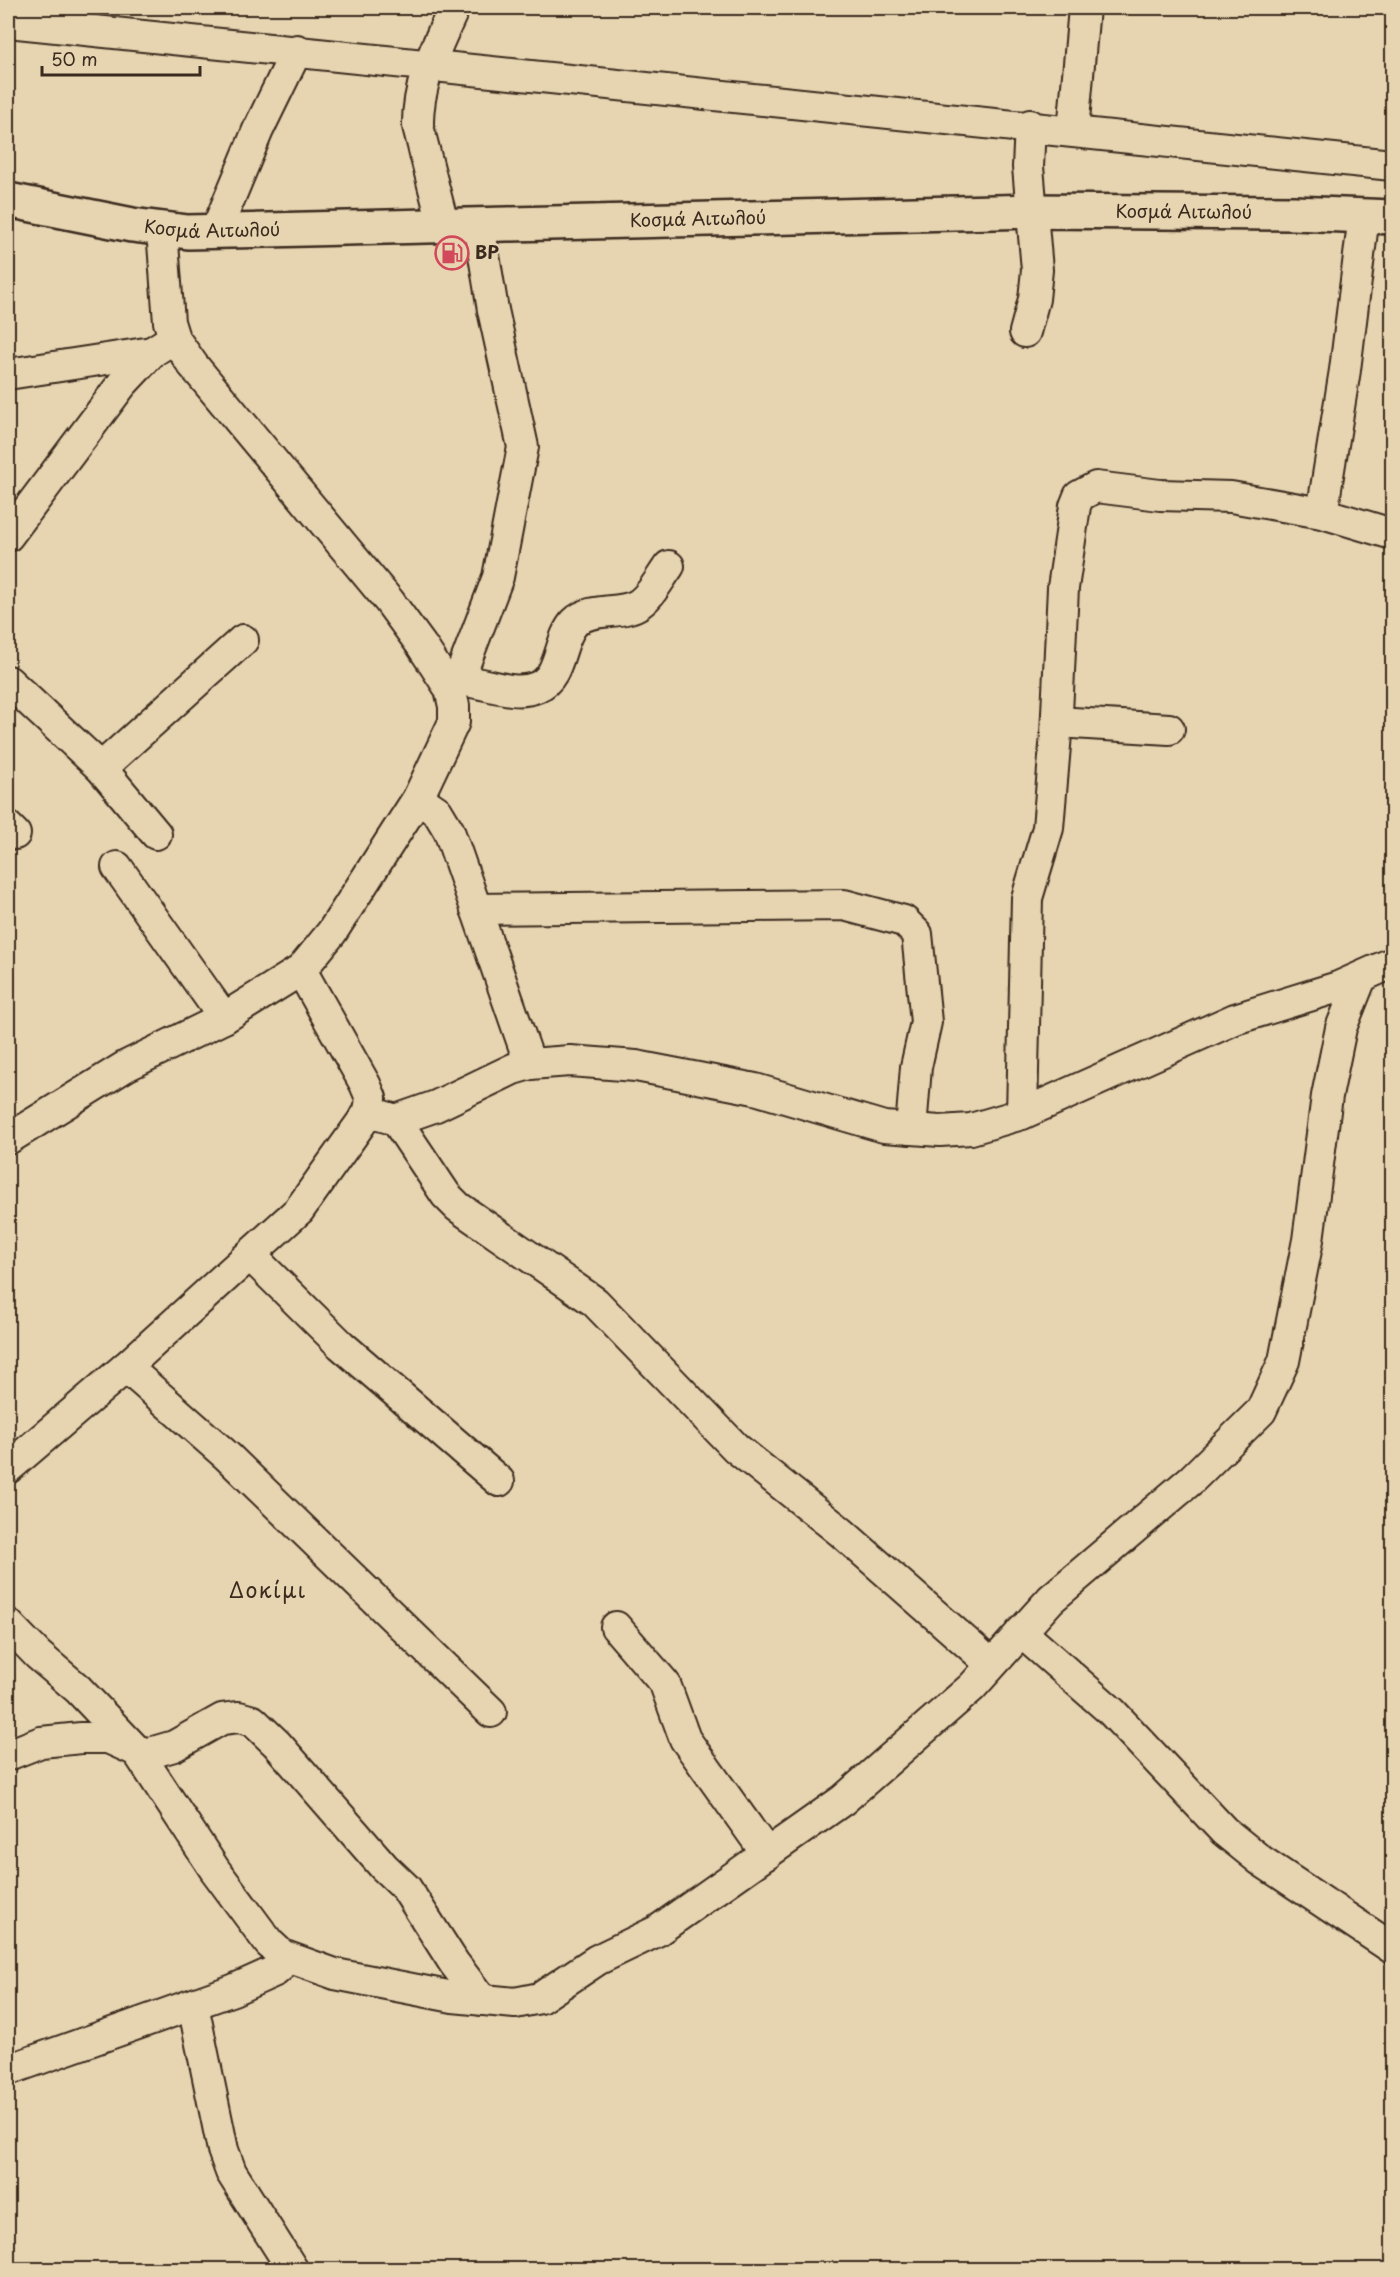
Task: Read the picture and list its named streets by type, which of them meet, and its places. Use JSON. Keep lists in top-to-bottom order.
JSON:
{
  "streets": {
    "main road": ["Κοσμά Αιτωλού"]
  },
  "districts": ["Δοκίμι"],
  "places": {
    "fuel station": ["BP"]
  },
  "scale_bar": "50 m"
}
